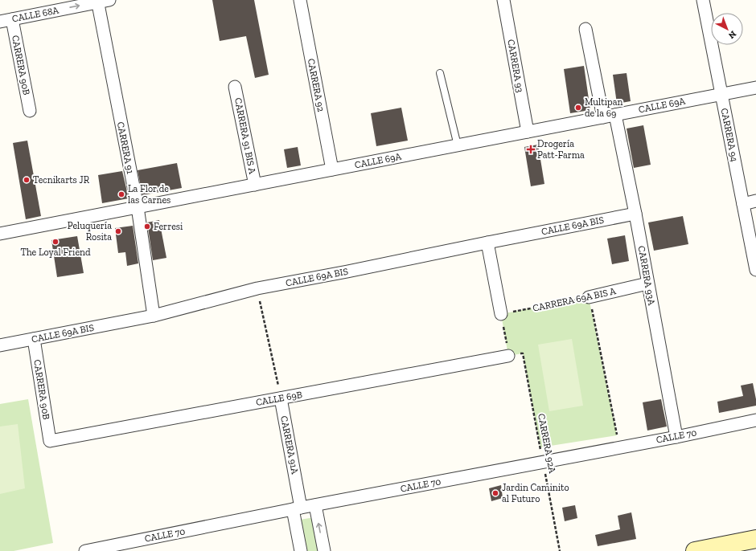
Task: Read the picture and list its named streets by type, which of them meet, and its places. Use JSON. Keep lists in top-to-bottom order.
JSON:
{
  "streets": {
    "street": [
      "CALLE 68A",
      "CARRERA 90B",
      "CARRERA 93",
      "CARRERA 92",
      "CALLE 69A",
      "CARRERA 94",
      "CARRERA 91 BIS A",
      "CARRERA 91",
      "CALLE 69A BIS",
      "CARRERA 93A",
      "CARRERA 69A BIS A",
      "CALLE 69B",
      "CALLE 70",
      "CARRERA 91A"
    ],
    "path": ["CARRERA 92A"]
  },
  "crossings": [
    ["CALLE 68A", "CARRERA 90B"],
    ["CALLE 68A", "CARRERA 91"],
    ["CARRERA 90B", "CALLE 69A BIS"],
    ["CARRERA 90B", "CALLE 69B"],
    ["CARRERA 93", "CALLE 69A"],
    ["CARRERA 92", "CALLE 69A"],
    ["CALLE 69A", "CARRERA 94"],
    ["CALLE 69A", "CARRERA 91 BIS A"],
    ["CALLE 69A", "CARRERA 91"],
    ["CALLE 69A", "CARRERA 93A"],
    ["CARRERA 91", "CALLE 69A BIS"],
    ["CALLE 69A BIS", "CARRERA 93A"],
    ["CARRERA 93A", "CARRERA 69A BIS A"],
    ["CARRERA 93A", "CALLE 70"],
    ["CALLE 69B", "CARRERA 92A"],
    ["CALLE 69B", "CARRERA 91A"],
    ["CALLE 70", "CARRERA 92A"],
    ["CALLE 70", "CARRERA 91A"]
  ],
  "one_way": ["CALLE 68A"],
  "places": {
    "other": [
      "Multipan de la 69",
      "Tecnikarts JR",
      "La Flor de las Carnes",
      "Ferresi",
      "Peluquería Rosita",
      "The Loyal Friend",
      "Jardin Caminito al Futuro"
    ],
    "health": ["Drogería Patt-Farma"]
  },
  "north": "bottom right"
}
